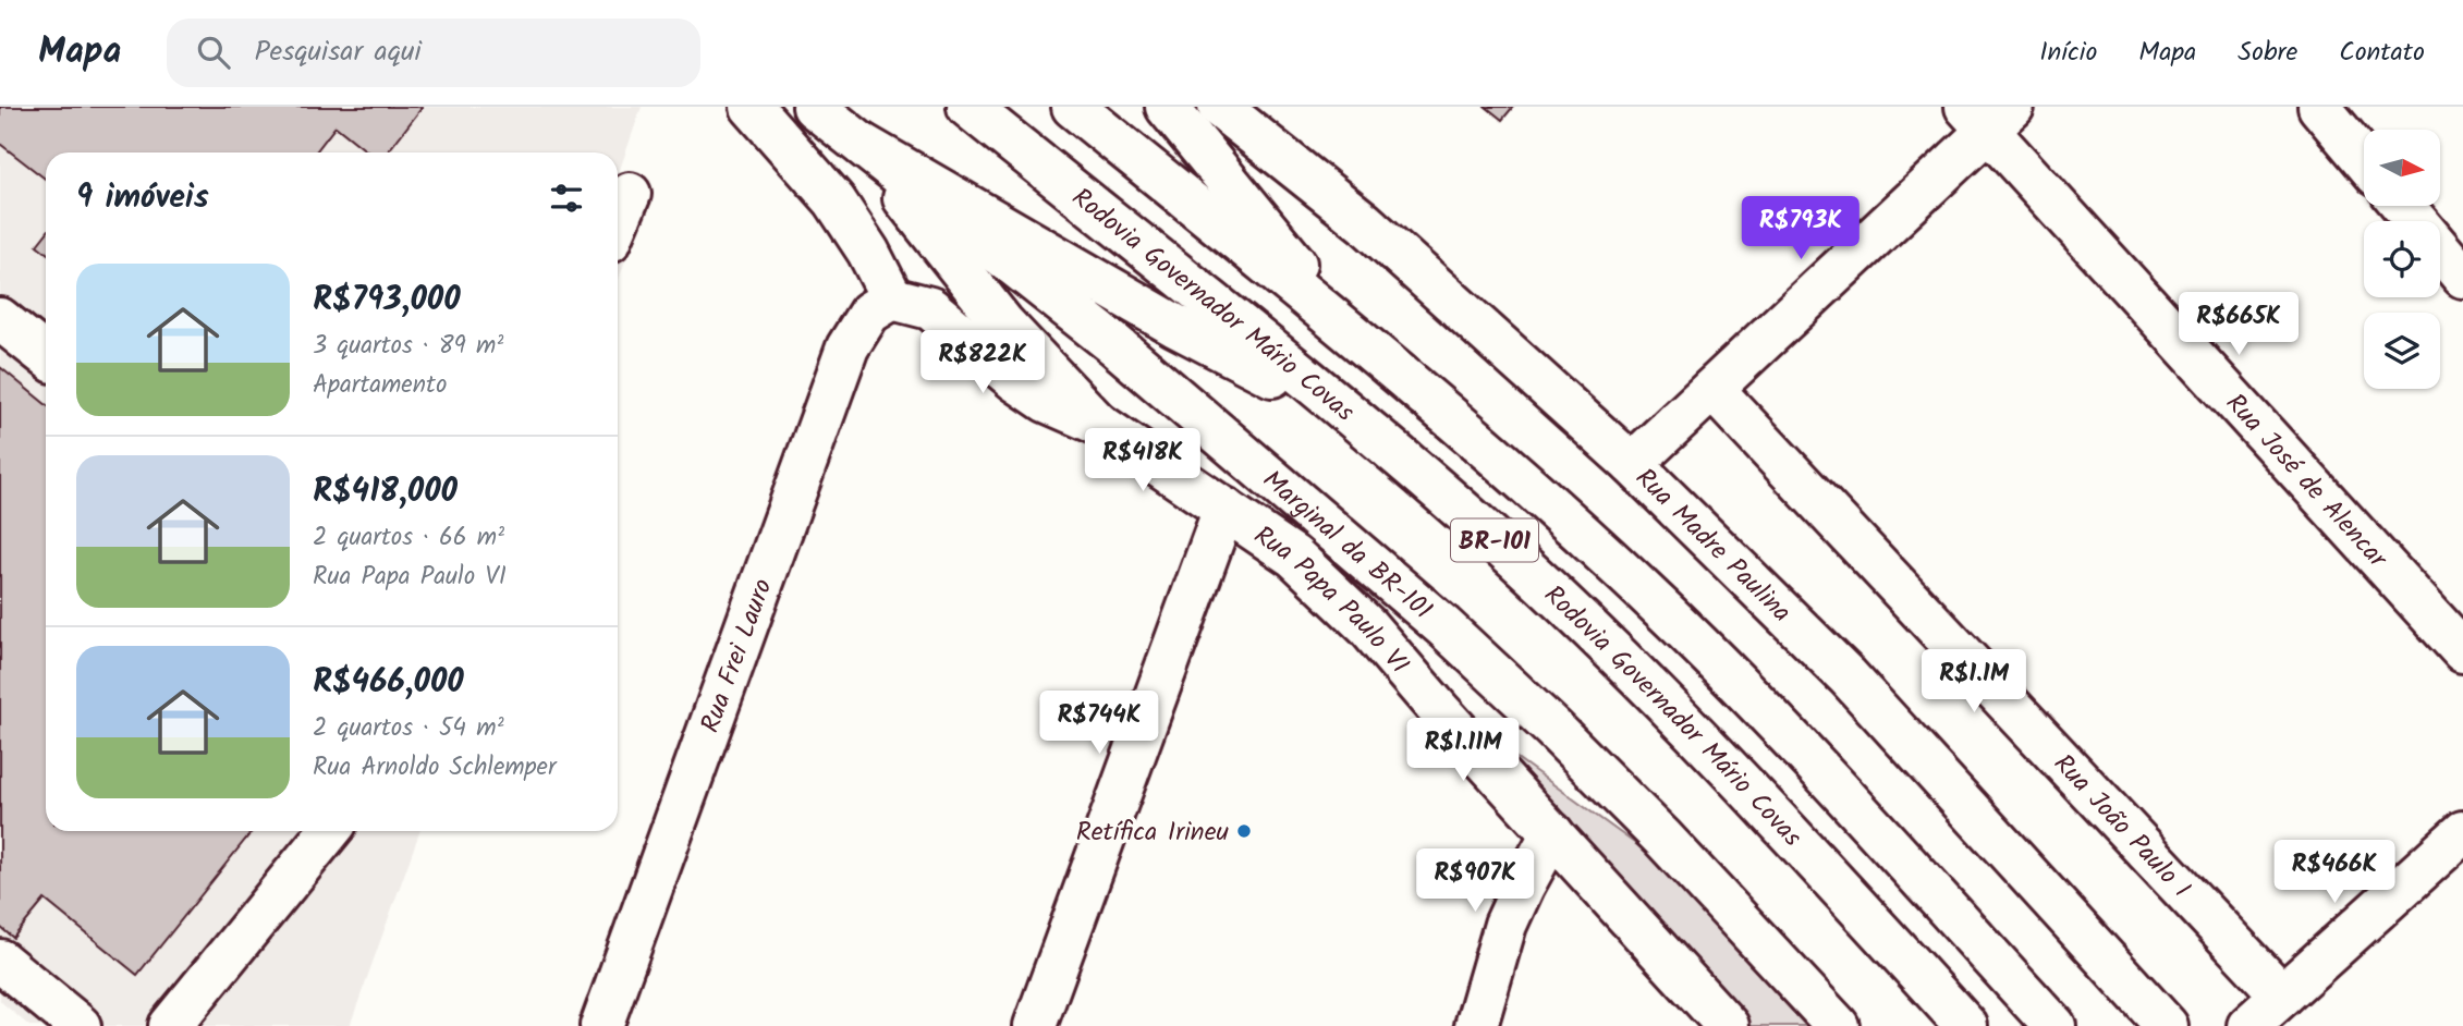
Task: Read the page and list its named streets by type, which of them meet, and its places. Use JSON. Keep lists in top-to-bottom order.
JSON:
{
  "streets": {
    "main road": [
      "Rodovia Governador Mário Covas",
      "Rua José de Alencar",
      "BR-101",
      "Marginal da BR-101",
      "Rua Madre Paulina",
      "Rua Papa Paulo VI",
      "Rua Frei Lauro",
      "Rua João Paulo I"
    ]
  },
  "crossings": [
    ["Rua Papa Paulo VI", "Rua Frei Lauro"]
  ],
  "places": ["Retífica Irineu"],
  "north": "right",
  "page": {
    "header": "Mapa",
    "search": "Pesquisar aqui",
    "nav": [
      "Início",
      "Mapa",
      "Sobre",
      "Contato"
    ],
    "heading": "9 imóveis",
    "price": [
      "R$793K",
      "R$665K",
      "R$822K",
      "R$418K",
      "R$1.1M",
      "R$744K",
      "R$1.11M",
      "R$466K",
      "R$907K"
    ],
    "list": [
      {
        "name": "R$793,000",
        "note": "3 quartos · 89 m² · Apartamento"
      },
      {
        "name": "R$418,000",
        "note": "2 quartos · 66 m² · Rua Papa Paulo VI"
      },
      {
        "name": "R$466,000",
        "note": "2 quartos · 54 m² · Rua Arnoldo Schlemper"
      }
    ]
  }
}
